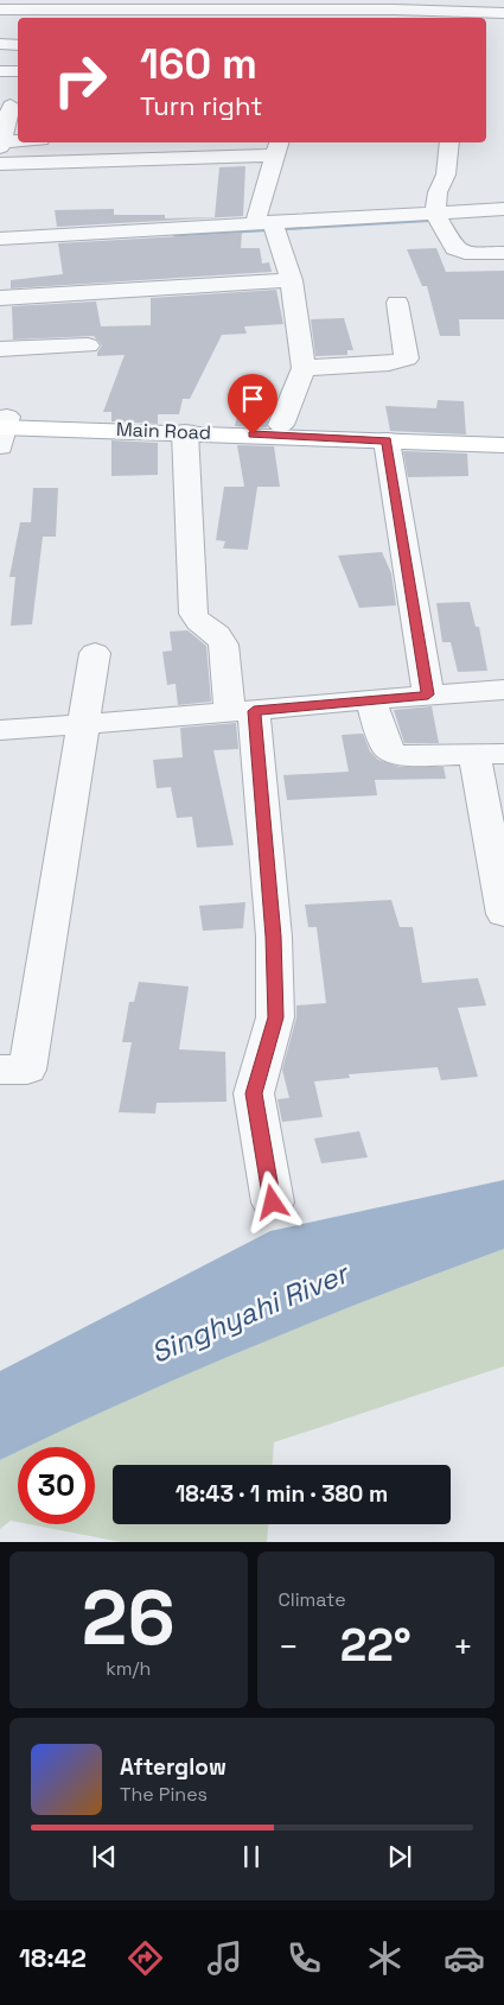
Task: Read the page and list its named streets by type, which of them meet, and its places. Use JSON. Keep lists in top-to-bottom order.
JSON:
{
  "streets": {
    "main road": ["Main Road"]
  },
  "water": ["Singhyahi River"],
  "page": {
    "turn": ["160 m", "Turn right"],
    "limit": "30",
    "trip": "18:43 · 1 min · 380 m",
    "tile": [
      ["26", "km/h"],
      "Climate"
    ],
    "heat": ["−", "22°", "+"],
    "song": ["Afterglow", "The Pines"],
    "tabs": "18:42"
  }
}
